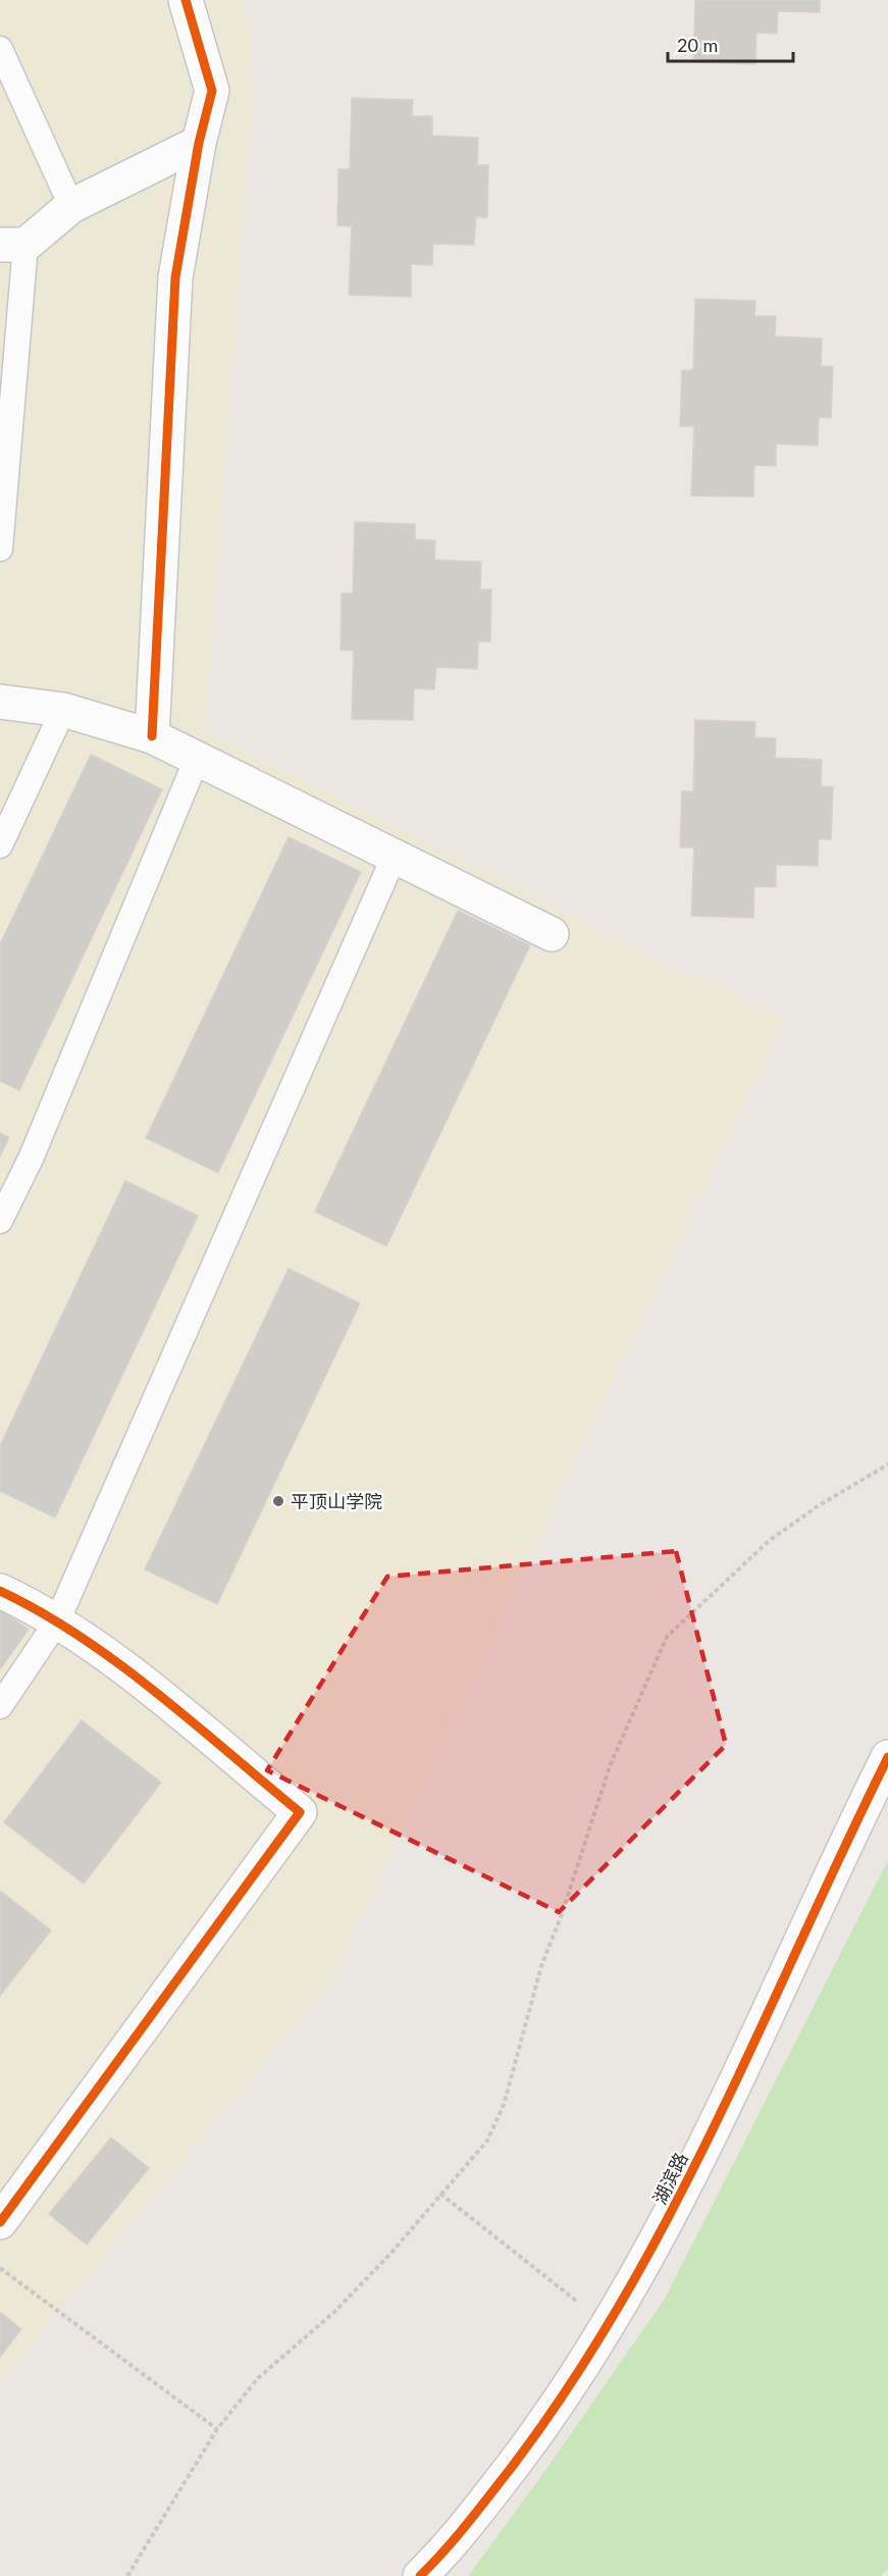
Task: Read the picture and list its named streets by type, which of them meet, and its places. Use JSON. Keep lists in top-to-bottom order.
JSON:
{
  "streets": {
    "street": ["湖滨路"]
  },
  "places": ["平顶山学院"],
  "scale_bar": "20 m"
}
